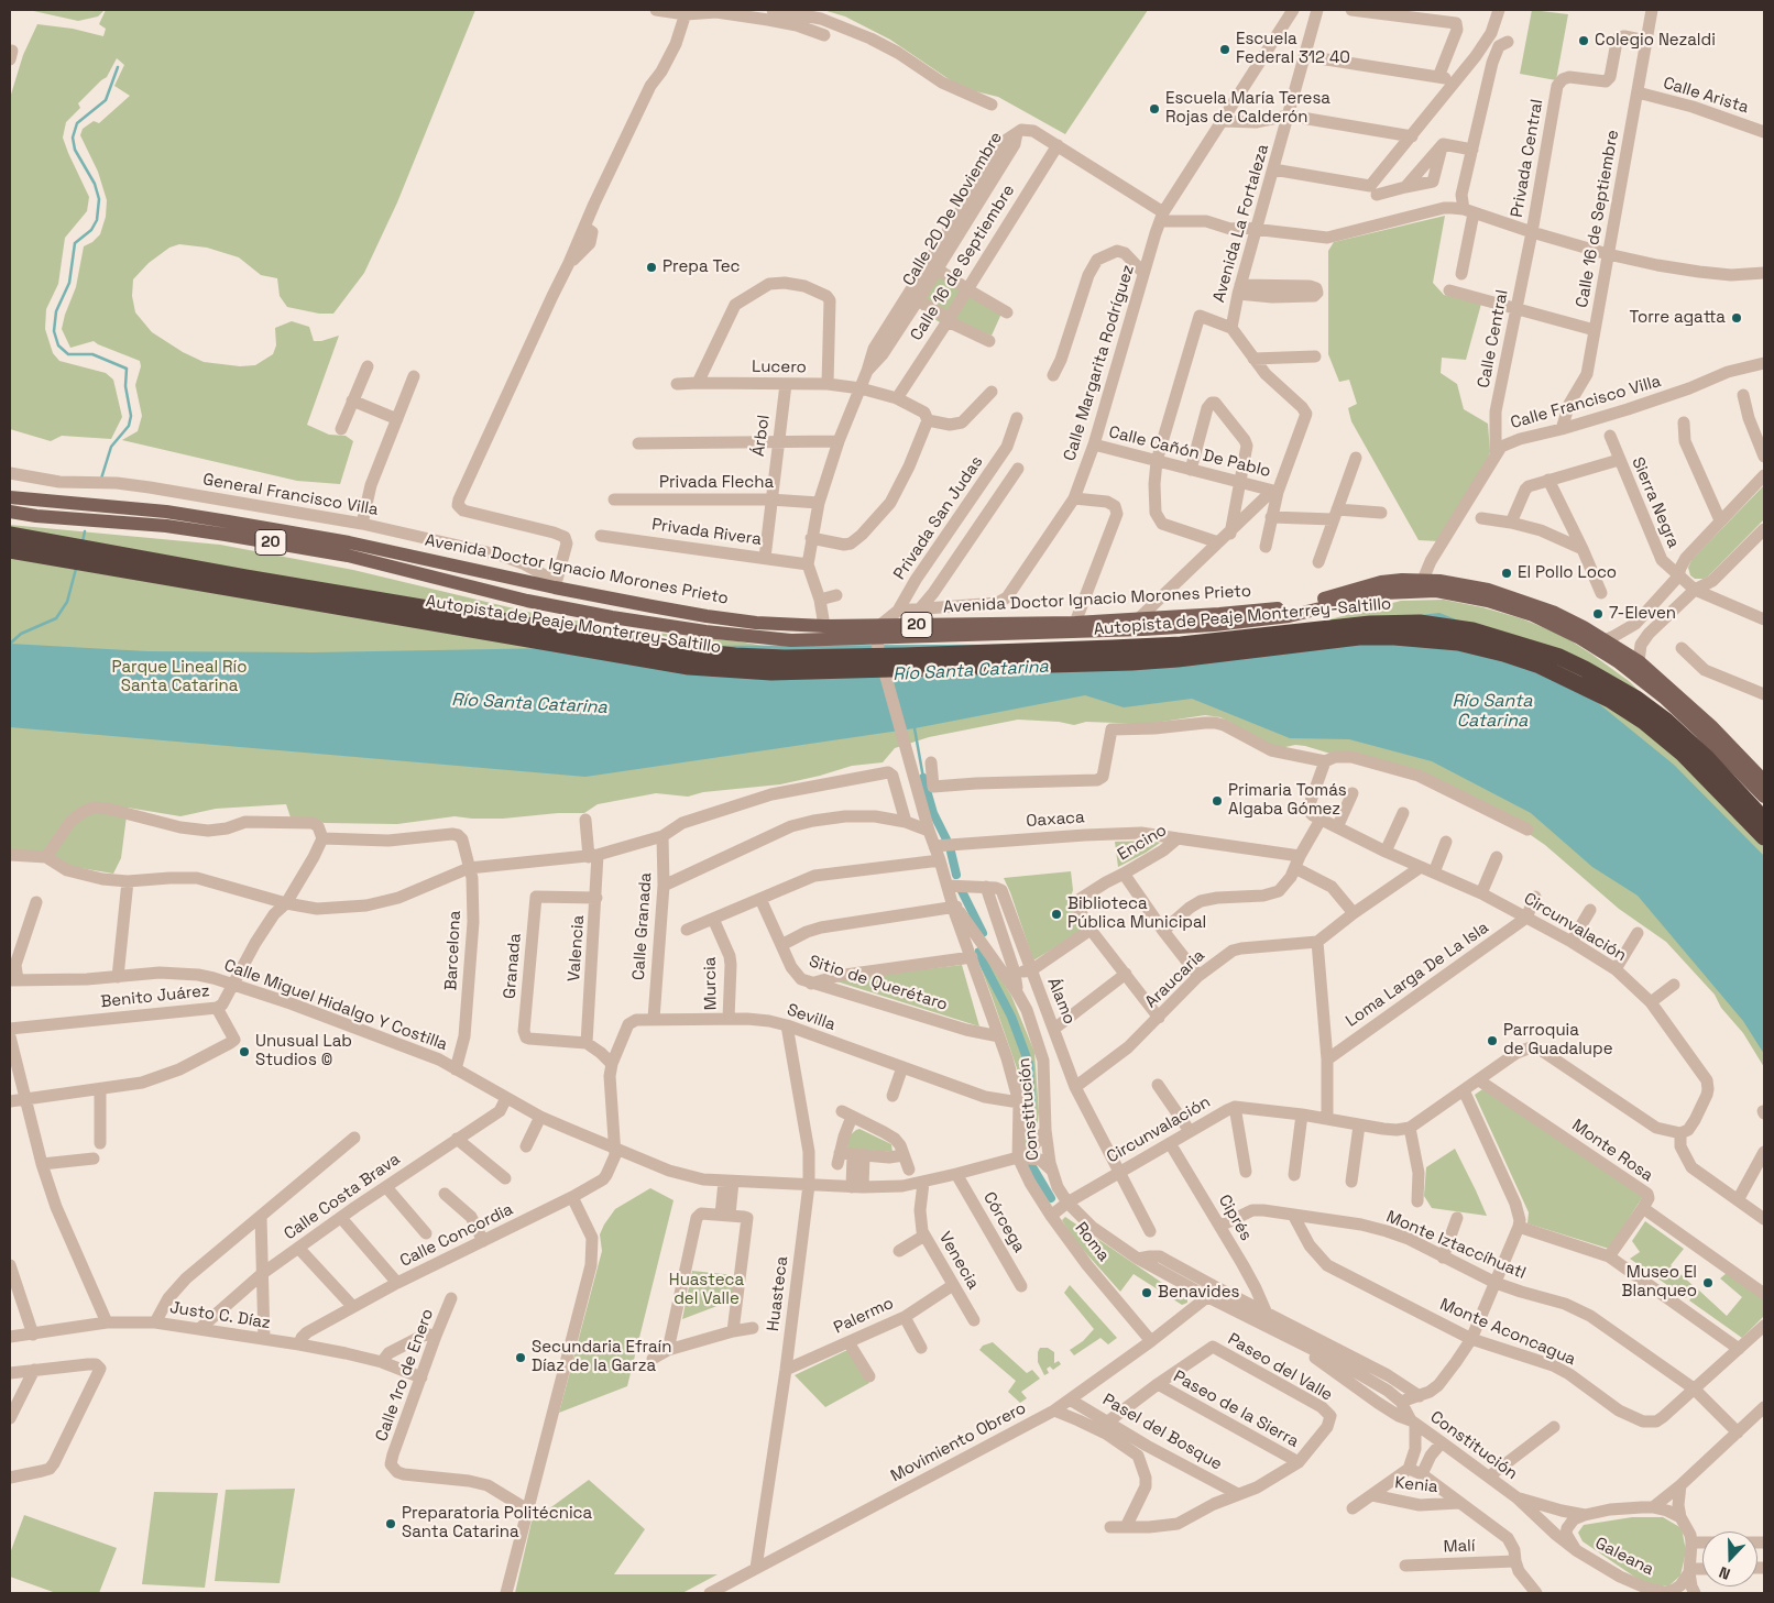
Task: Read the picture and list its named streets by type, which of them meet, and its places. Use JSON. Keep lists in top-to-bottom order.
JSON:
{
  "streets": {
    "highway": ["Autopista de Peaje Monterrey-Saltillo"],
    "main road": ["20", "Avenida Doctor Ignacio Morones Prieto"],
    "street": [
      "Calle Arista",
      "Privada Central",
      "Calle 20 De Noviembre",
      "Calle 16 de Septiembre",
      "Avenida La Fortaleza",
      "Calle Central",
      "Calle Margarita Rodríguez",
      "Lucero",
      "Calle Francisco Villa",
      "Árbol",
      "Calle Cañón De Pablo",
      "Privada Flecha",
      "General Francisco Villa",
      "Sierra Negra",
      "Privada San Judas",
      "Privada Rivera",
      "Oaxaca",
      "Encino",
      "Calle Granada",
      "Circunvalación",
      "Valencia",
      "Barcelona",
      "Granada",
      "Loma Larga De La Isla",
      "Araucaria",
      "Murcia",
      "Sitio de Querétaro",
      "Benito Juárez",
      "Álamo",
      "Calle Miguel Hidalgo Y Costilla",
      "Sevilla",
      "Constitución",
      "Monte Rosa",
      "Calle Costa Brava",
      "Ciprés",
      "Córcega",
      "Calle Concordia",
      "Roma",
      "Monte Iztaccíhuatl",
      "Venecia",
      "Huasteca",
      "Justo C. Díaz",
      "Palermo",
      "Monte Aconcagua",
      "Paseo del Valle",
      "Calle 1ro de Enero",
      "Paseo de la Sierra",
      "Pasel del Bosque",
      "Movimiento Obrero",
      "Kenia",
      "Malí",
      "Galeana"
    ]
  },
  "crossings": [
    ["Calle Arista", "Calle 16 de Septiembre"],
    ["Privada Central", "Calle 16 de Septiembre"],
    ["Privada Central", "Calle Central"],
    ["Calle 16 de Septiembre", "Lucero"],
    ["Calle 16 de Septiembre", "Calle Francisco Villa"],
    ["Avenida La Fortaleza", "Calle Cañón De Pablo"],
    ["Calle Central", "Calle Francisco Villa"],
    ["Calle Margarita Rodríguez", "Calle Cañón De Pablo"],
    ["Calle Margarita Rodríguez", "Privada San Judas"],
    ["Lucero", "Árbol"],
    ["Árbol", "Privada Flecha"],
    ["Árbol", "Privada Rivera"],
    ["General Francisco Villa", "Avenida Doctor Ignacio Morones Prieto"],
    ["Avenida Doctor Ignacio Morones Prieto", "Constitución"],
    ["Oaxaca", "Encino"],
    ["Oaxaca", "Constitución"],
    ["Calle Granada", "Sevilla"],
    ["Circunvalación", "Loma Larga De La Isla"],
    ["Circunvalación", "Álamo"],
    ["Circunvalación", "Constitución"],
    ["Circunvalación", "Ciprés"],
    ["Circunvalación", "Roma"],
    ["Valencia", "Granada"],
    ["Barcelona", "Benito Juárez"],
    ["Barcelona", "Calle Miguel Hidalgo Y Costilla"],
    ["Araucaria", "Álamo"],
    ["Murcia", "Sevilla"],
    ["Sitio de Querétaro", "Constitución"],
    ["Benito Juárez", "Calle Miguel Hidalgo Y Costilla"],
    ["Calle Miguel Hidalgo Y Costilla", "Constitución"],
    ["Calle Miguel Hidalgo Y Costilla", "Calle Costa Brava"],
    ["Calle Miguel Hidalgo Y Costilla", "Córcega"],
    ["Calle Miguel Hidalgo Y Costilla", "Calle Concordia"],
    ["Calle Miguel Hidalgo Y Costilla", "Roma"],
    ["Calle Miguel Hidalgo Y Costilla", "Venecia"],
    ["Calle Miguel Hidalgo Y Costilla", "Huasteca"],
    ["Sevilla", "Constitución"],
    ["Sevilla", "Huasteca"],
    ["Constitución", "Roma"],
    ["Constitución", "Movimiento Obrero"],
    ["Calle Costa Brava", "Justo C. Díaz"],
    ["Ciprés", "Monte Iztaccíhuatl"],
    ["Calle Concordia", "Justo C. Díaz"],
    ["Roma", "Movimiento Obrero"],
    ["Monte Iztaccíhuatl", "Monte Aconcagua"],
    ["Venecia", "Palermo"],
    ["Huasteca", "Palermo"],
    ["Huasteca", "Movimiento Obrero"],
    ["Justo C. Díaz", "Calle 1ro de Enero"],
    ["Paseo del Valle", "Paseo de la Sierra"],
    ["Pasel del Bosque", "Movimiento Obrero"]
  ],
  "water": ["Río Santa Catarina"],
  "parks": ["Parque Lineal Río Santa Catarina", "Huasteca del Valle"],
  "places": [
    "Colegio Nezaldi",
    "Escuela Federal 312 40",
    "Escuela María Teresa Rojas de Calderón",
    "Prepa Tec",
    "Torre agatta",
    "El Pollo Loco",
    "7-Eleven",
    "Primaria Tomás Algaba Gómez",
    "Biblioteca Pública Municipal",
    "Parroquia de Guadalupe",
    "Unusual Lab Studios ©",
    "Museo El Blanqueo",
    "Benavides",
    "Secundaria Efraín Díaz de la Garza",
    "Preparatoria Politécnica Santa Catarina"
  ],
  "north": "bottom"
}
